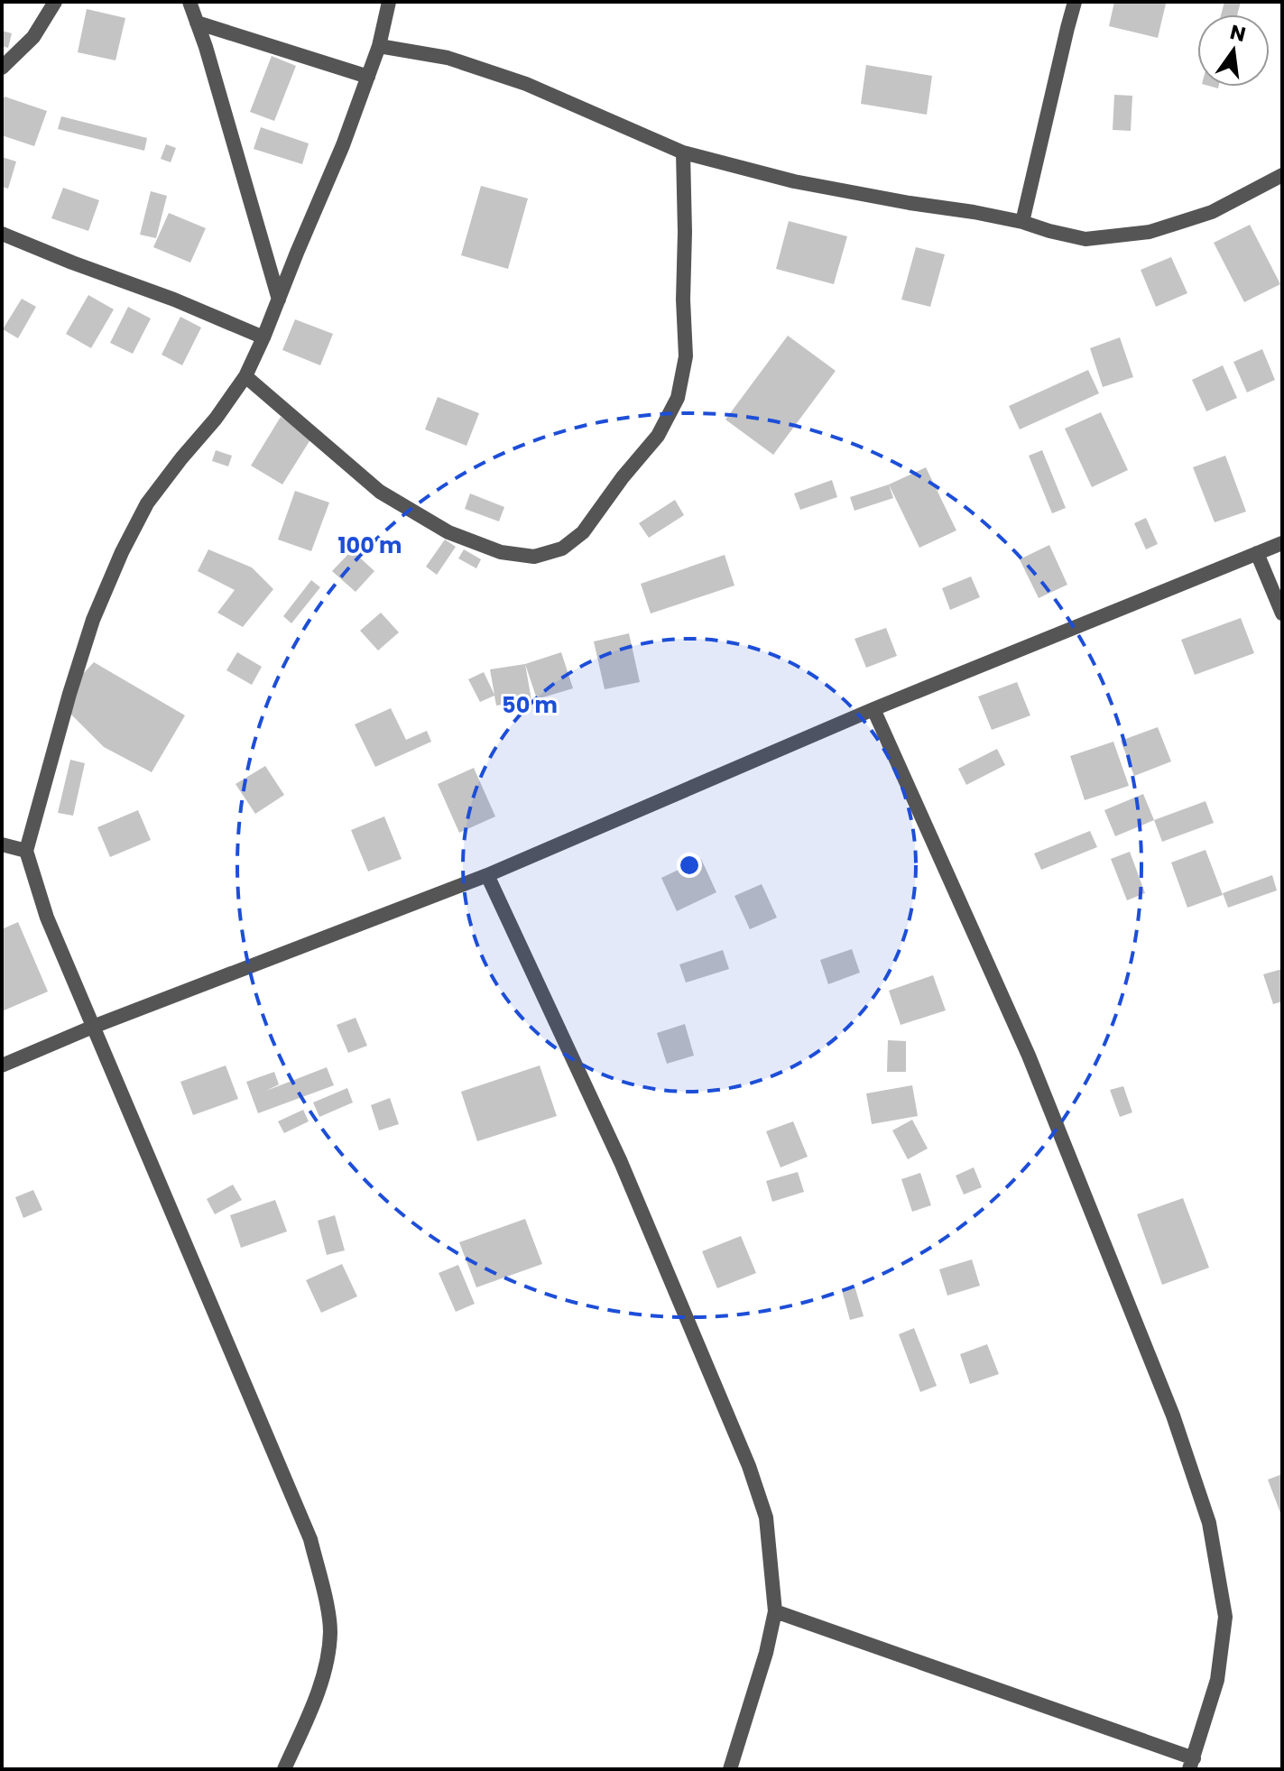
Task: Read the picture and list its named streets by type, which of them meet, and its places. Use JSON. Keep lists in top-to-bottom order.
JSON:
{
  "north": "top",
  "rings": ["100 m", "50 m"]
}
